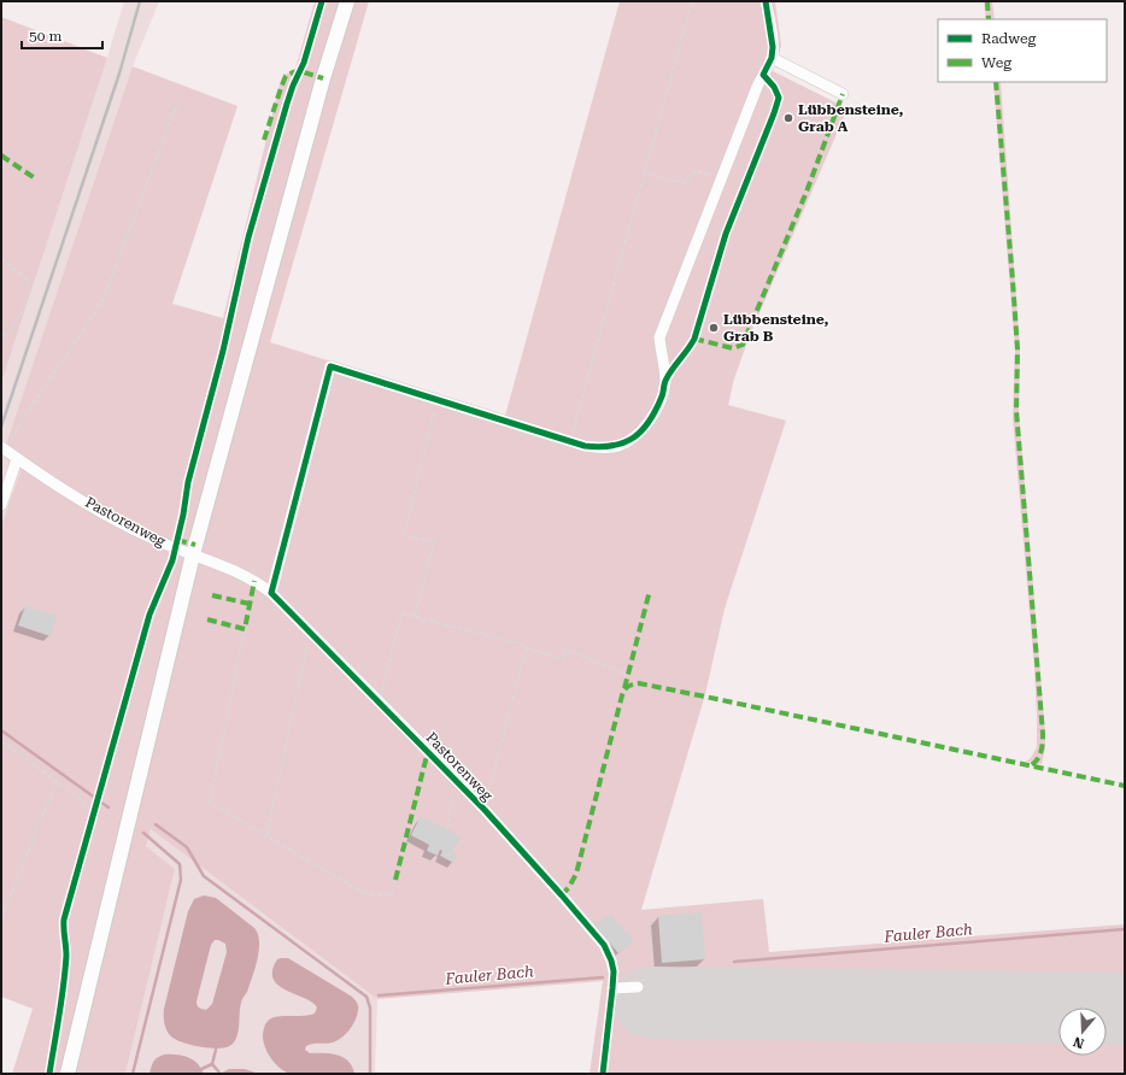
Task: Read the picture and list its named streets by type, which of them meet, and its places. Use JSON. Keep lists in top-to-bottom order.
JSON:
{
  "streets": {
    "street": ["Pastorenweg"]
  },
  "water": ["Fauler Bach"],
  "places": ["Lübbensteine, Grab A", "Lübbensteine, Grab B"],
  "legend": ["Radweg", "Weg"],
  "scale_bar": "50 m",
  "north": "bottom"
}
